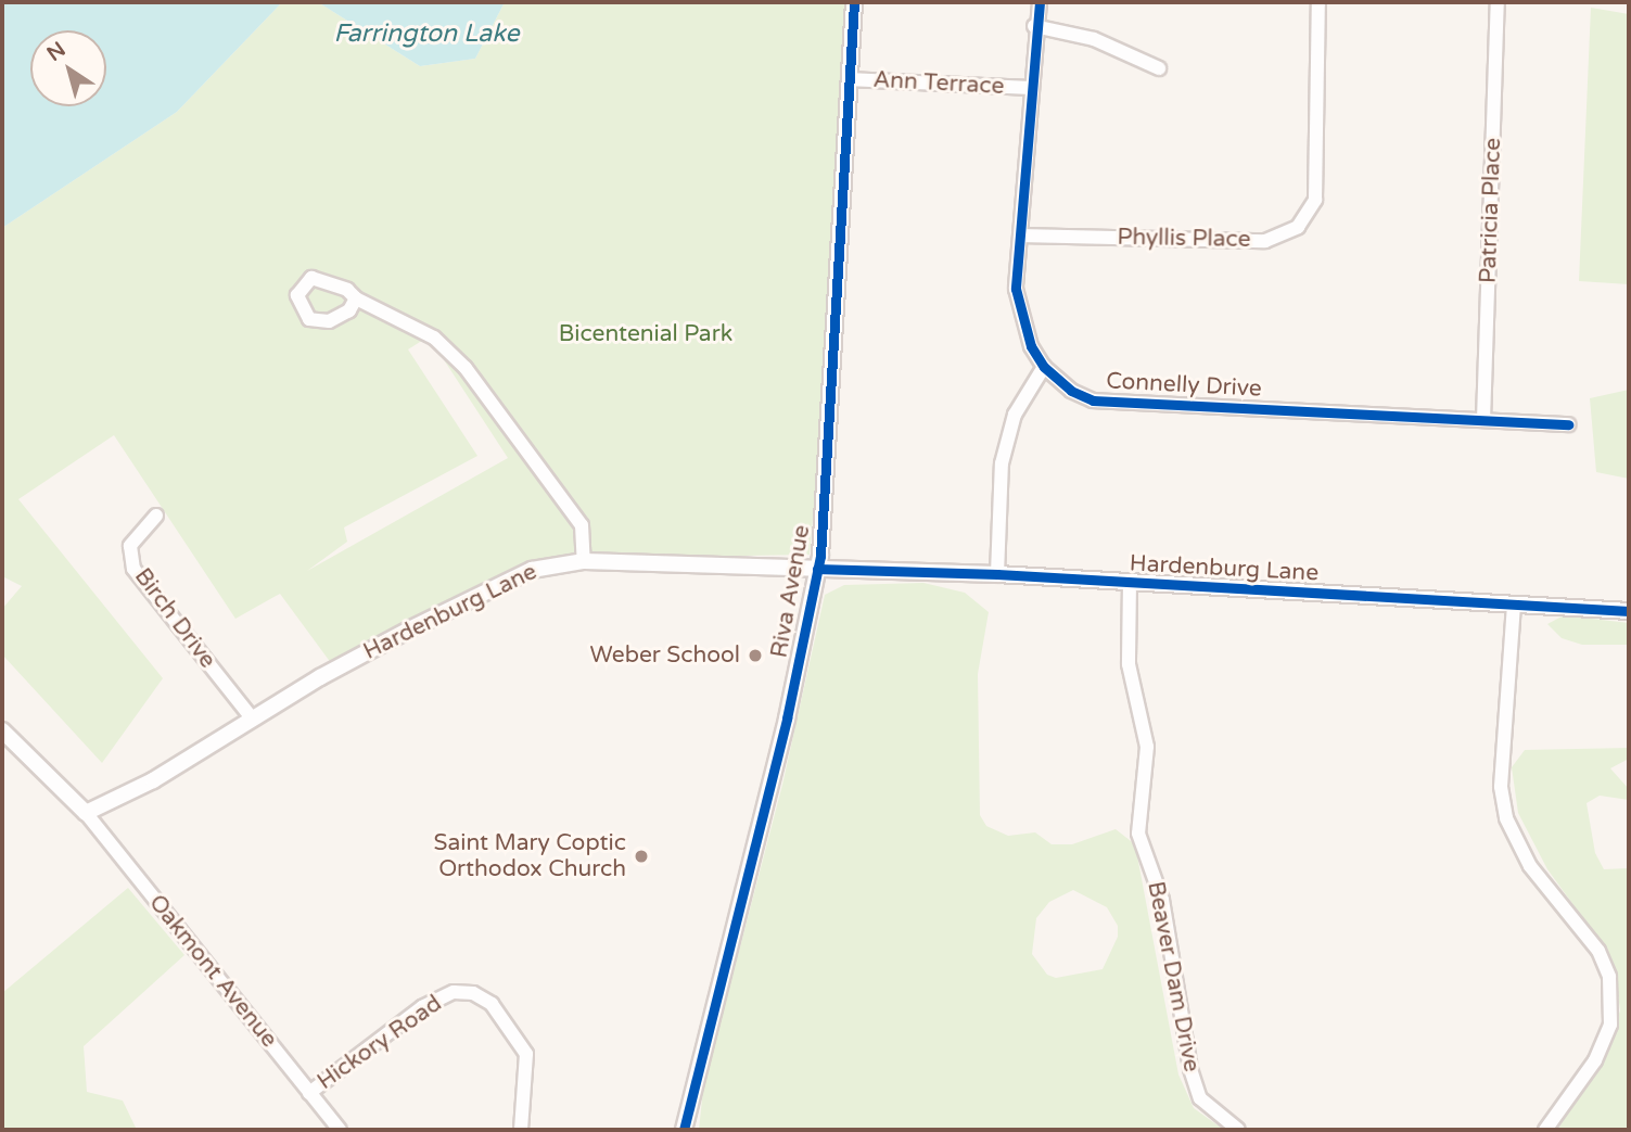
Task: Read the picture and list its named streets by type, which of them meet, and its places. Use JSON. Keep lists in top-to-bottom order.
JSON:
{
  "streets": {
    "street": [
      "Ann Terrace",
      "Patricia Place",
      "Phyllis Place",
      "Connelly Drive",
      "Hardenburg Lane",
      "Riva Avenue",
      "Birch Drive",
      "Oakmont Avenue",
      "Beaver Dam Drive",
      "Hickory Road"
    ]
  },
  "crossings": [
    ["Ann Terrace", "Connelly Drive"],
    ["Ann Terrace", "Riva Avenue"],
    ["Patricia Place", "Connelly Drive"],
    ["Phyllis Place", "Connelly Drive"],
    ["Hardenburg Lane", "Riva Avenue"],
    ["Hardenburg Lane", "Birch Drive"],
    ["Hardenburg Lane", "Oakmont Avenue"],
    ["Hardenburg Lane", "Beaver Dam Drive"],
    ["Oakmont Avenue", "Hickory Road"]
  ],
  "water": ["Farrington Lake"],
  "parks": ["Bicentenial Park"],
  "places": ["Weber School", "Saint Mary Coptic Orthodox Church"],
  "north": "top left"
}
